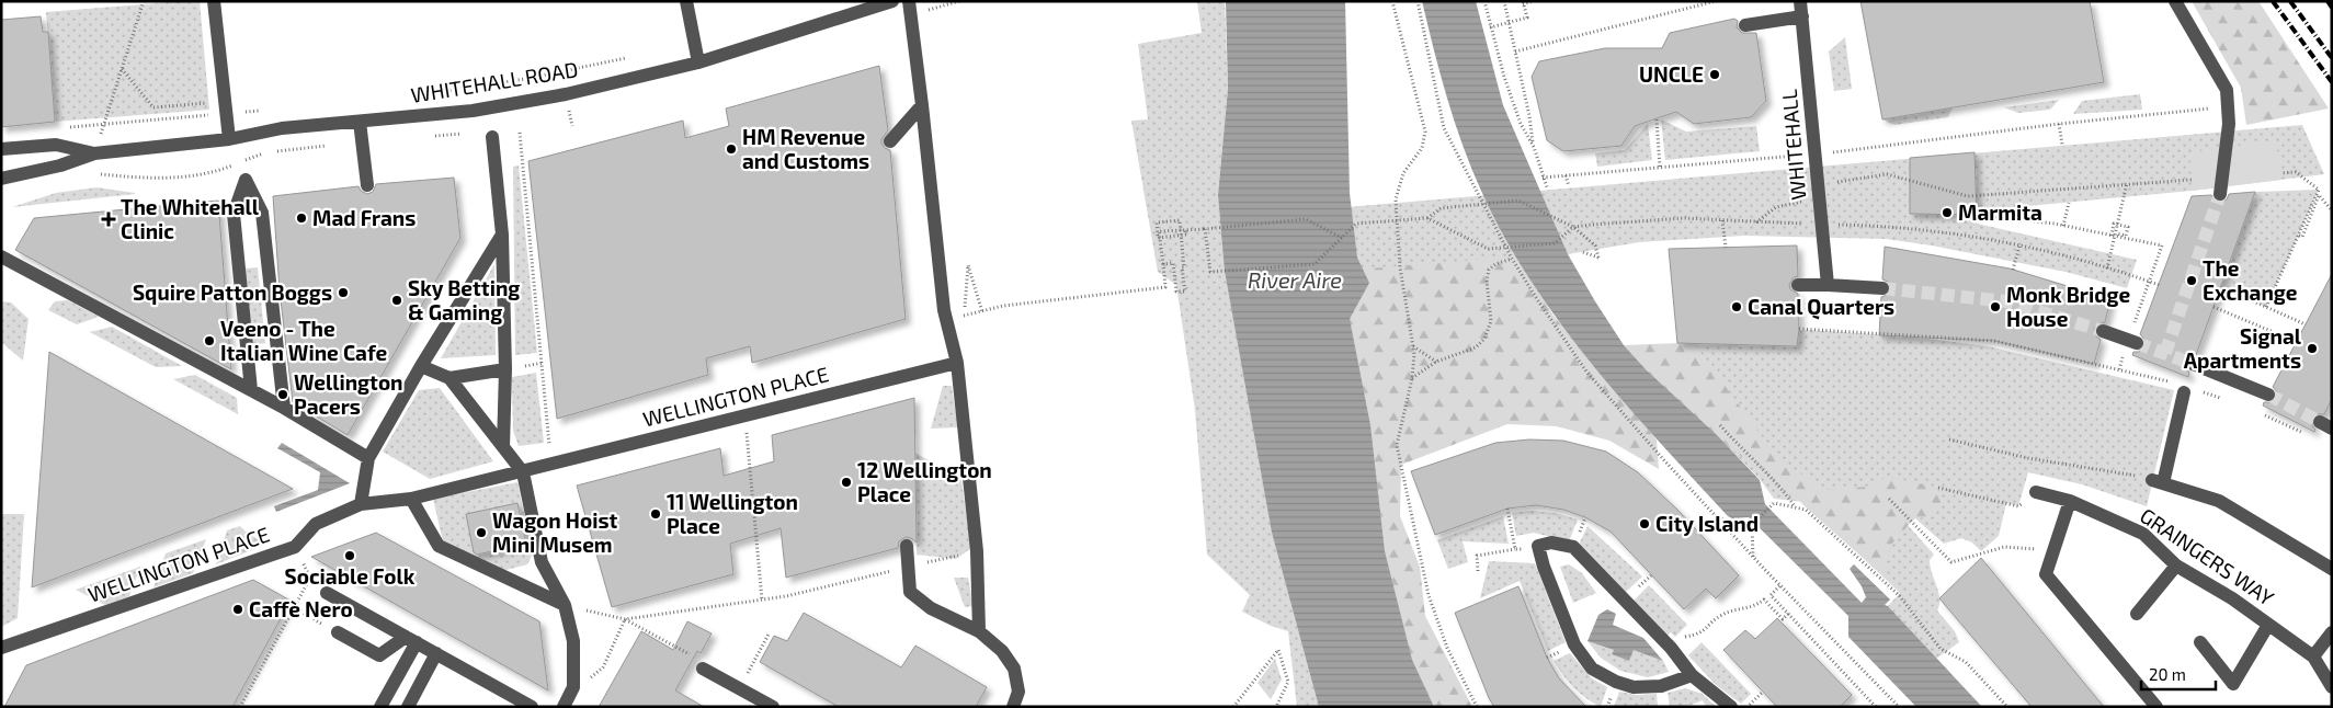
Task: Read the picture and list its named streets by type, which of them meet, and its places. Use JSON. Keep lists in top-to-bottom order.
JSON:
{
  "streets": {
    "street": [
      "WHITEHALL ROAD",
      "WHITEHALL",
      "WELLINGTON PLACE",
      "GRAINGERS WAY"
    ]
  },
  "water": ["River Aire"],
  "places": {
    "other": [
      "UNCLE",
      "HM Revenue and Customs",
      "Marmita",
      "Mad Frans",
      "The Exchange",
      "Squire Patton Boggs",
      "Sky Betting & Gaming",
      "Canal Quarters",
      "Monk Bridge House",
      "Veeno - The Italian Wine Cafe",
      "Signal Apartments",
      "Wellington Pacers",
      "12 Wellington Place",
      "11 Wellington Place",
      "City Island",
      "Wagon Hoist Mini Musem",
      "Sociable Folk",
      "Caffè Nero"
    ],
    "health": ["The Whitehall Clinic"]
  },
  "scale_bar": "20 m"
}
